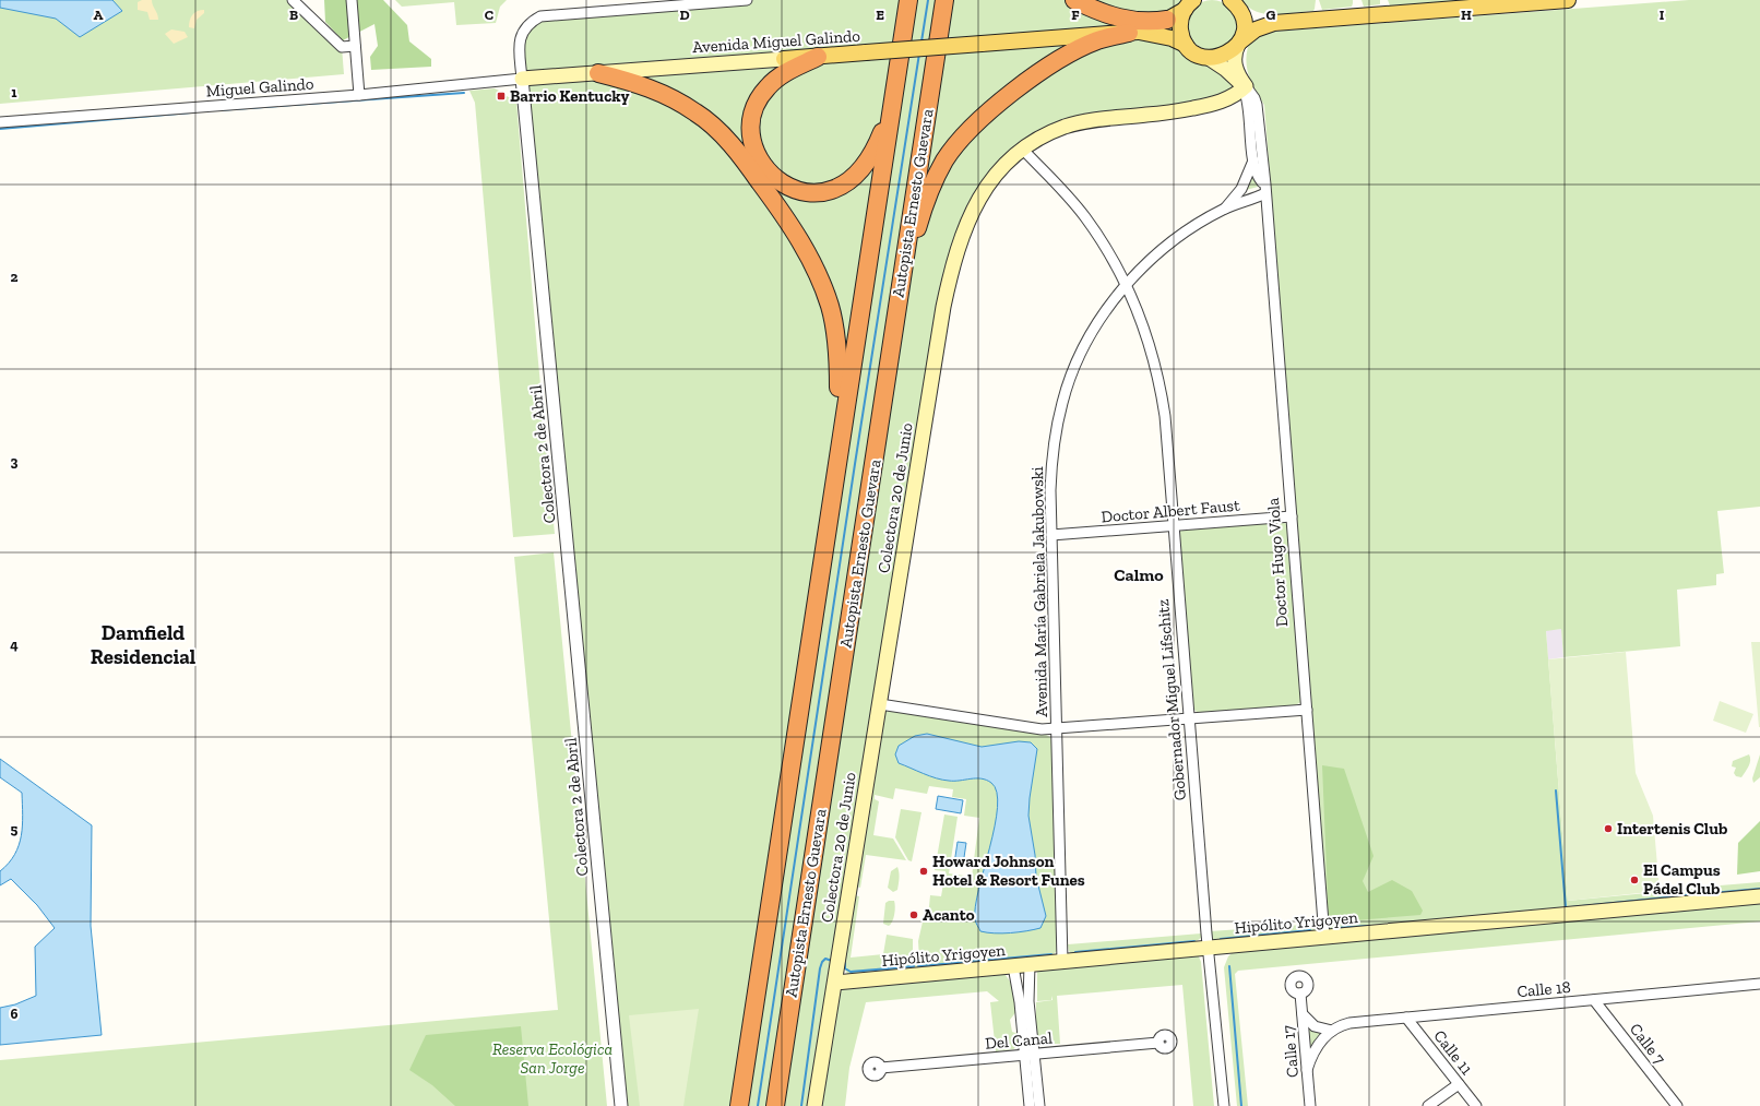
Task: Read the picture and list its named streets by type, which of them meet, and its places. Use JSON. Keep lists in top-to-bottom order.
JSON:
{
  "streets": {
    "highway": ["Autopista Ernesto Guevara"],
    "main road": [
      "Avenida Miguel Galindo",
      "Colectora 20 de Junio",
      "Doctor Hugo Viola",
      "Hipólito Yrigoyen"
    ],
    "street": [
      "Miguel Galindo",
      "Colectora 2 de Abril",
      "Doctor Albert Faust",
      "Avenida María Gabriela Jakubowski",
      "Gobernador Miguel Lifschitz",
      "Calle 18",
      "Del Canal",
      "Calle 7",
      "Calle 17",
      "Calle 11"
    ]
  },
  "crossings": [
    ["Avenida Miguel Galindo", "Miguel Galindo"],
    ["Avenida Miguel Galindo", "Colectora 2 de Abril"],
    ["Avenida Miguel Galindo", "Doctor Hugo Viola"],
    ["Miguel Galindo", "Colectora 2 de Abril"],
    ["Colectora 20 de Junio", "Doctor Hugo Viola"],
    ["Colectora 20 de Junio", "Gobernador Miguel Lifschitz"],
    ["Colectora 20 de Junio", "Hipólito Yrigoyen"],
    ["Doctor Albert Faust", "Doctor Hugo Viola"],
    ["Doctor Albert Faust", "Avenida María Gabriela Jakubowski"],
    ["Doctor Albert Faust", "Gobernador Miguel Lifschitz"],
    ["Doctor Hugo Viola", "Avenida María Gabriela Jakubowski"],
    ["Doctor Hugo Viola", "Hipólito Yrigoyen"],
    ["Avenida María Gabriela Jakubowski", "Gobernador Miguel Lifschitz"],
    ["Avenida María Gabriela Jakubowski", "Hipólito Yrigoyen"],
    ["Gobernador Miguel Lifschitz", "Hipólito Yrigoyen"],
    ["Calle 18", "Calle 7"],
    ["Calle 18", "Calle 17"],
    ["Calle 18", "Calle 11"]
  ],
  "districts": ["Calmo", "Damfield Residencial"],
  "parks": ["Reserva Ecológica San Jorge"],
  "places": {
    "transit": ["Barrio Kentucky"],
    "other": [
      "Intertenis Club",
      "Howard Johnson Hotel & Resort Funes",
      "El Campus Pádel Club",
      "Acanto"
    ]
  },
  "grid": {
    "columns": [
      "A",
      "B",
      "C",
      "D",
      "E",
      "F",
      "G",
      "H",
      "I"
    ],
    "rows": [
      "1",
      "2",
      "3",
      "4",
      "5",
      "6"
    ]
  }
}
